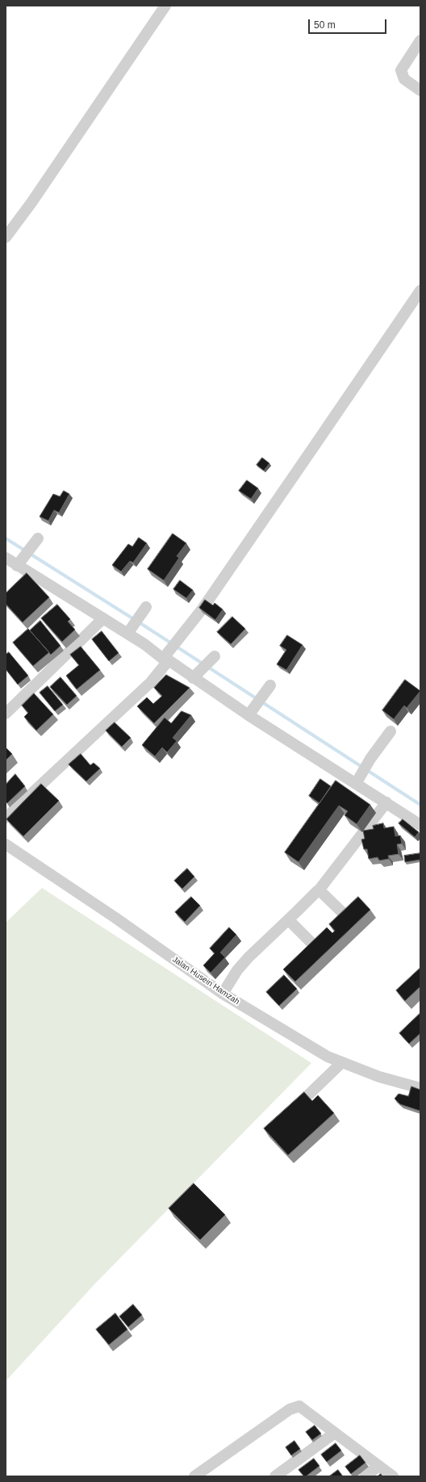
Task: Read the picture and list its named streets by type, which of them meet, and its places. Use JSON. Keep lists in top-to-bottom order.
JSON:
{
  "streets": {
    "street": ["Jalan Husein Hamzah"]
  },
  "scale_bar": "50 m"
}
